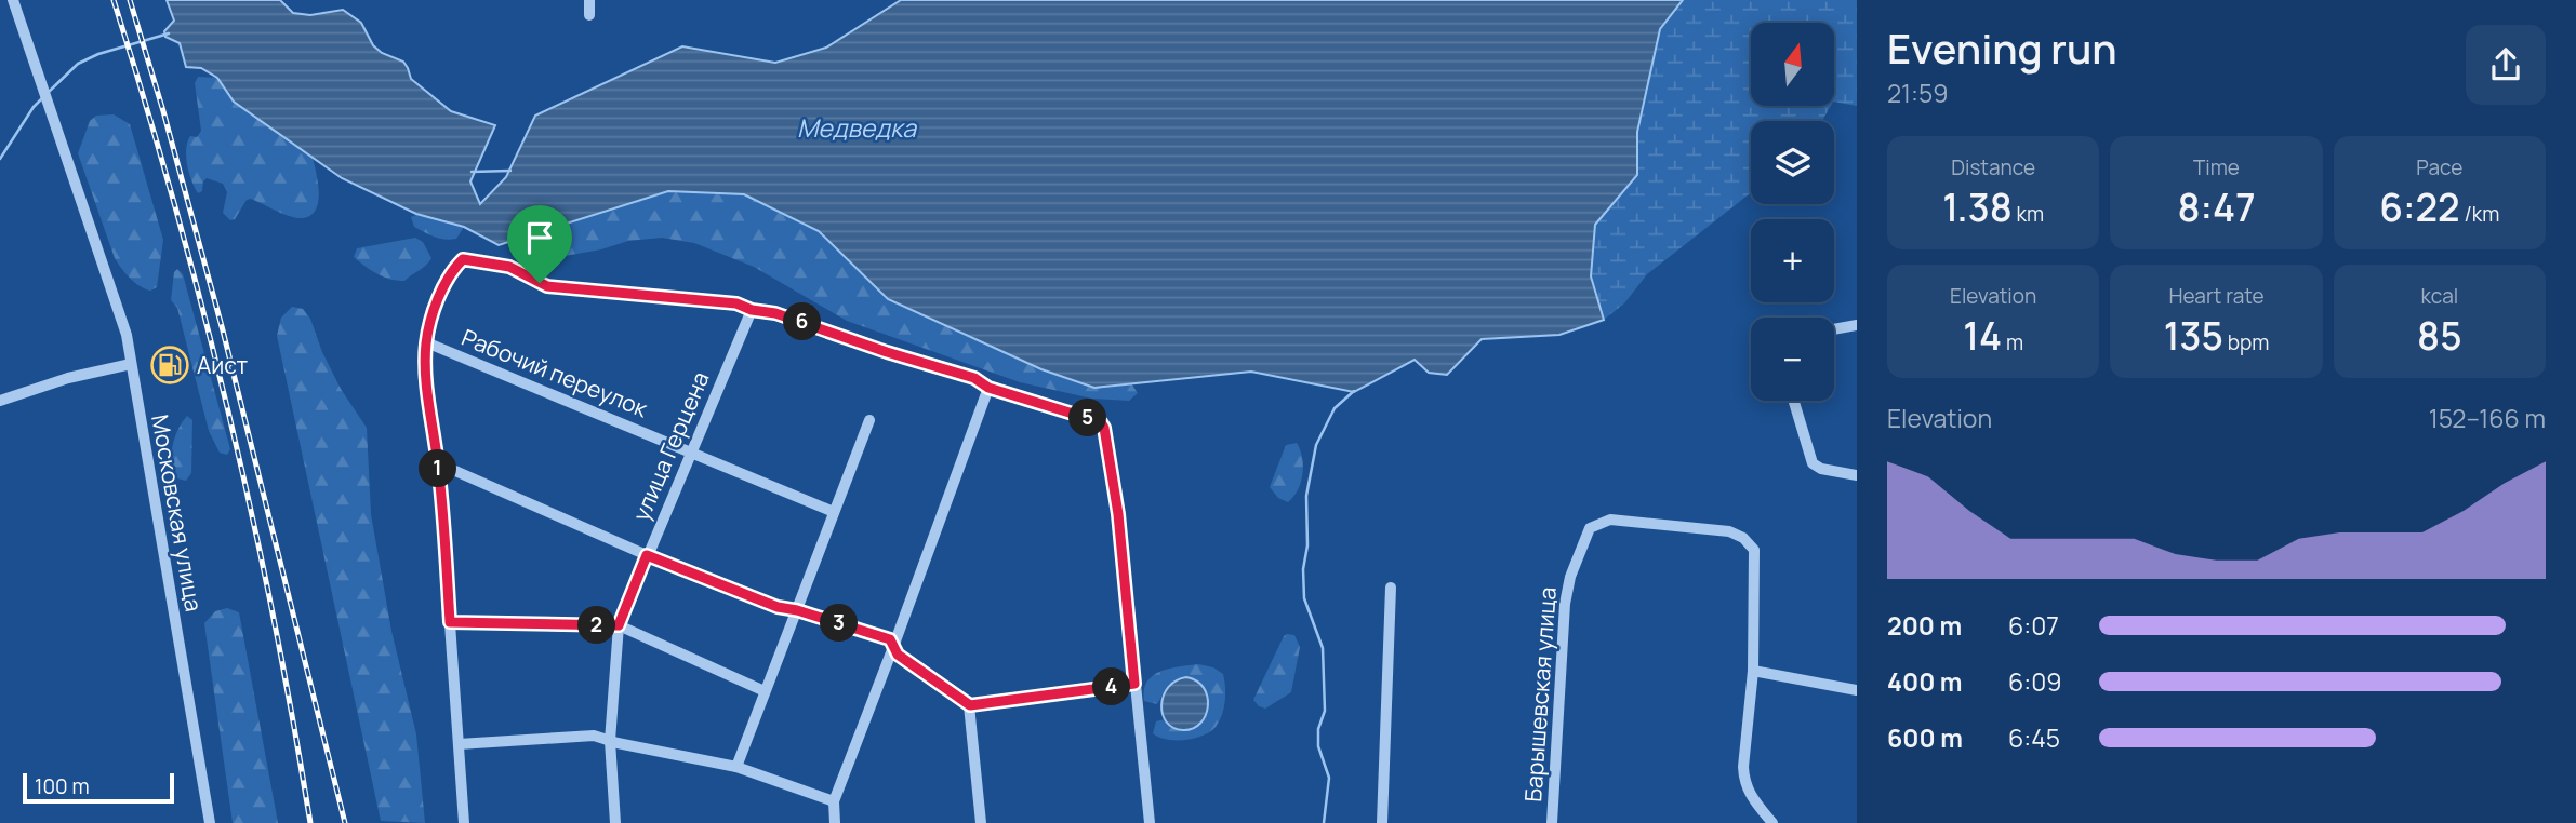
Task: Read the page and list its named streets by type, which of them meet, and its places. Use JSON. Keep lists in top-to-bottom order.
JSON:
{
  "streets": {
    "street": [
      "Рабочий переулок",
      "улица Герцена",
      "Московская улица",
      "Барышевская улица"
    ]
  },
  "crossings": [
    ["Рабочий переулок", "улица Герцена"]
  ],
  "water": ["Медведка"],
  "places": {
    "fuel station": ["Аист"]
  },
  "scale_bar": "100 m",
  "north": "top",
  "page": {
    "heading": ["Evening run", "21:59"],
    "map_buttons": ["+", "−"],
    "stats": [
      ["Distance", "1.38 km"],
      ["Time", "8:47"],
      ["Pace", "6:22 /km"],
      ["Elevation", "14 m"],
      ["Heart rate", "135 bpm"],
      ["kcal", "85"]
    ],
    "pins": [
      "6",
      "5",
      "1",
      "3",
      "2",
      "4"
    ],
    "chart": ["Elevation", "152–166 m"],
    "list": [
      {
        "name": "200 m",
        "note": "6:07"
      },
      {
        "name": "400 m",
        "note": "6:09"
      },
      {
        "name": "600 m",
        "note": "6:45"
      }
    ],
    "scale": "100 m"
  }
}
